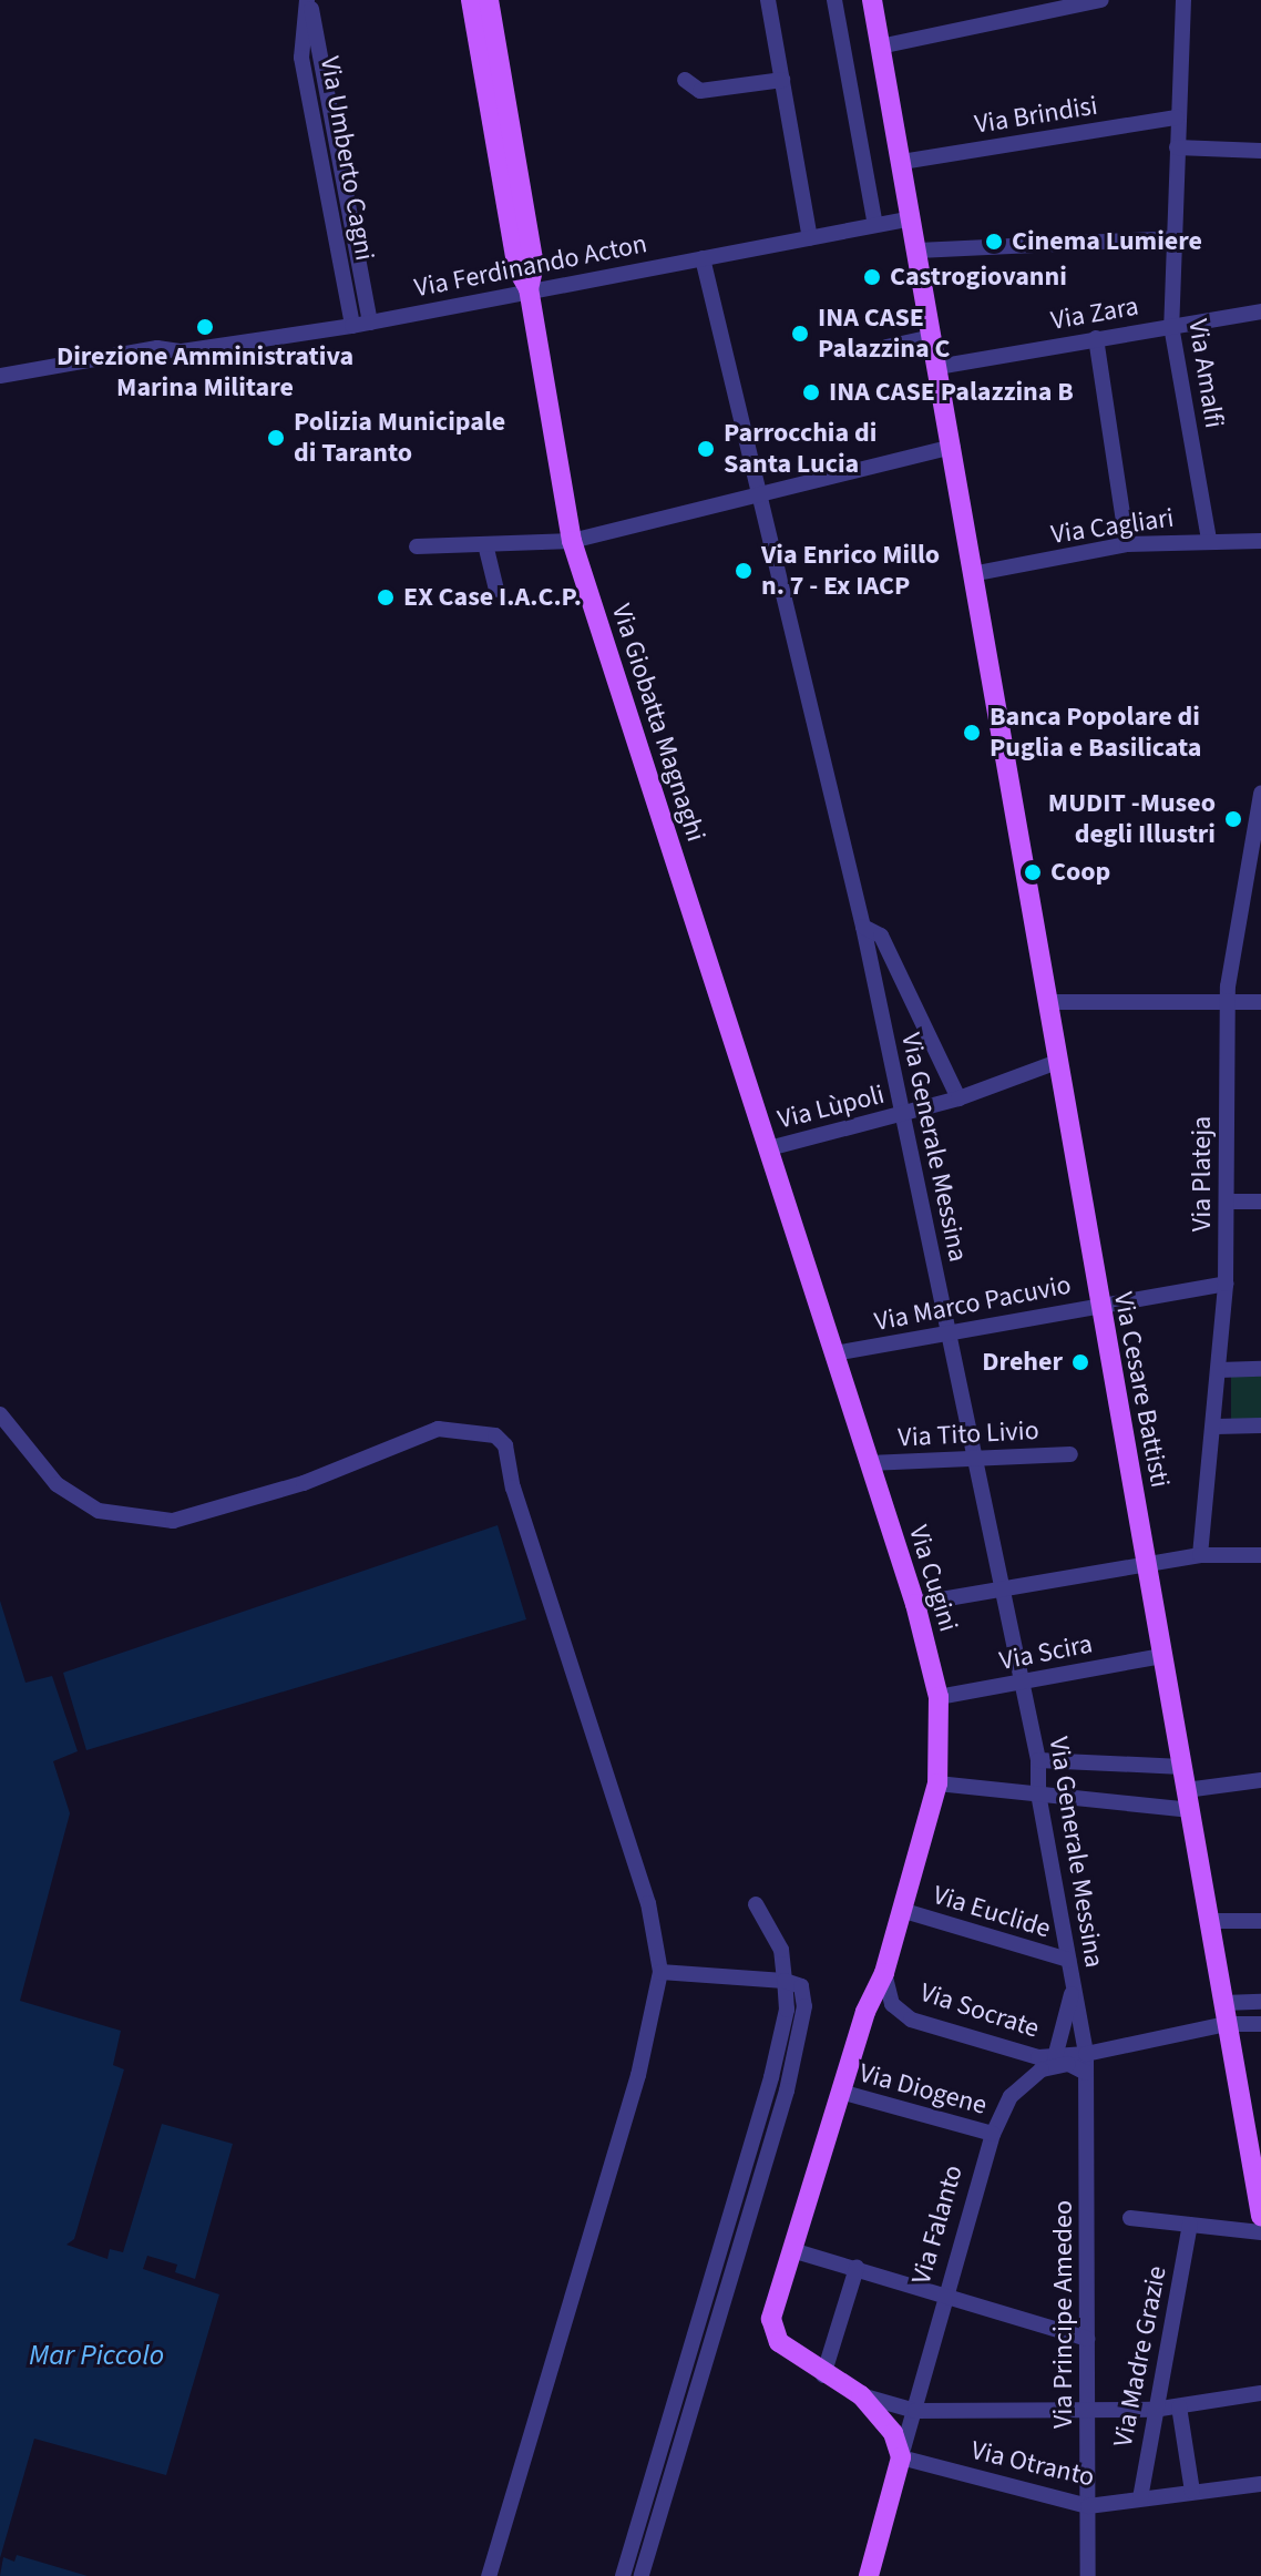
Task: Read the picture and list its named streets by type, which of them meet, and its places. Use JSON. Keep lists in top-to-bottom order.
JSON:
{
  "streets": {
    "main road": [
      "Via Giobatta Magnaghi",
      "Via Cesare Battisti",
      "Via Cugini",
      "Via Falanto"
    ],
    "street": [
      "Via Brindisi",
      "Via Umberto Cagni",
      "Via Ferdinando Acton",
      "Via Zara",
      "Via Amalfi",
      "Via Cagliari",
      "Via Lùpoli",
      "Via Generale Messina",
      "Via Plateja",
      "Via Marco Pacuvio",
      "Via Tito Livio",
      "Via Scira",
      "Via Euclide",
      "Via Socrate",
      "Via Diogene",
      "Via Principe Amedeo",
      "Via Madre Grazie",
      "Via Otranto"
    ]
  },
  "crossings": [
    ["Via Brindisi", "Via Amalfi"],
    ["Via Brindisi", "Via Cesare Battisti"],
    ["Via Umberto Cagni", "Via Ferdinando Acton"],
    ["Via Ferdinando Acton", "Via Giobatta Magnaghi"],
    ["Via Ferdinando Acton", "Via Generale Messina"],
    ["Via Ferdinando Acton", "Via Cesare Battisti"],
    ["Via Zara", "Via Amalfi"],
    ["Via Zara", "Via Cesare Battisti"],
    ["Via Amalfi", "Via Cagliari"],
    ["Via Cagliari", "Via Cesare Battisti"],
    ["Via Giobatta Magnaghi", "Via Lùpoli"],
    ["Via Giobatta Magnaghi", "Via Cugini"],
    ["Via Lùpoli", "Via Generale Messina"],
    ["Via Lùpoli", "Via Cesare Battisti"],
    ["Via Lùpoli", "Via Cugini"],
    ["Via Generale Messina", "Via Marco Pacuvio"],
    ["Via Generale Messina", "Via Tito Livio"],
    ["Via Generale Messina", "Via Scira"],
    ["Via Generale Messina", "Via Euclide"],
    ["Via Generale Messina", "Via Socrate"],
    ["Via Generale Messina", "Via Principe Amedeo"],
    ["Via Plateja", "Via Marco Pacuvio"],
    ["Via Marco Pacuvio", "Via Cesare Battisti"],
    ["Via Marco Pacuvio", "Via Cugini"],
    ["Via Cesare Battisti", "Via Scira"],
    ["Via Tito Livio", "Via Cugini"],
    ["Via Cugini", "Via Scira"],
    ["Via Cugini", "Via Euclide"],
    ["Via Cugini", "Via Socrate"],
    ["Via Cugini", "Via Diogene"],
    ["Via Socrate", "Via Principe Amedeo"],
    ["Via Diogene", "Via Falanto"],
    ["Via Falanto", "Via Otranto"],
    ["Via Principe Amedeo", "Via Otranto"],
    ["Via Madre Grazie", "Via Otranto"]
  ],
  "water": ["Mar Piccolo"],
  "places": [
    "Cinema Lumiere",
    "Castrogiovanni",
    "Direzione Amministrativa Marina Militare",
    "INA CASE Palazzina C",
    "INA CASE Palazzina B",
    "Polizia Municipale di Taranto",
    "Parrocchia di Santa Lucia",
    "Via Enrico Millo n. 7 - Ex IACP",
    "EX Case I.A.C.P.",
    "Banca Popolare di Puglia e Basilicata",
    "MUDIT -Museo degli Illustri",
    "Coop",
    "Dreher"
  ]
}
